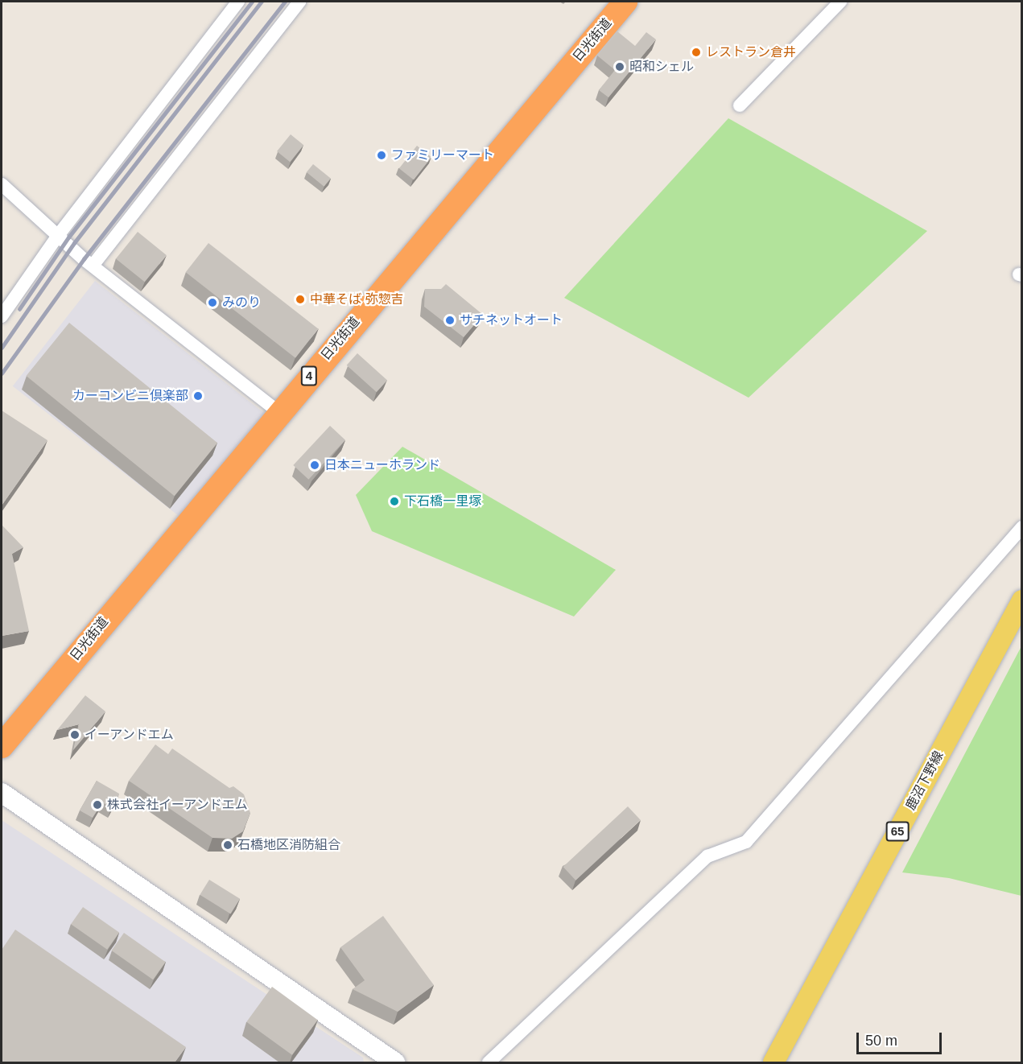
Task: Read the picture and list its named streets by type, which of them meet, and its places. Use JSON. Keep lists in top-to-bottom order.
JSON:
{
  "streets": {
    "highway": ["日光街道", "4"],
    "main road": ["鹿沼下野線", "65"]
  },
  "places": [
    "レストラン倉井",
    "昭和シェル",
    "ファミリーマート",
    "中華そば 弥惣吉",
    "みのり",
    "サチネットオート",
    "カーコンビニ倶楽部",
    "日本ニューホランド",
    "下石橋一里塚",
    "イーアンドエム",
    "株式会社イーアンドエム",
    "石橋地区消防組合"
  ],
  "scale_bar": "50 m"
}
